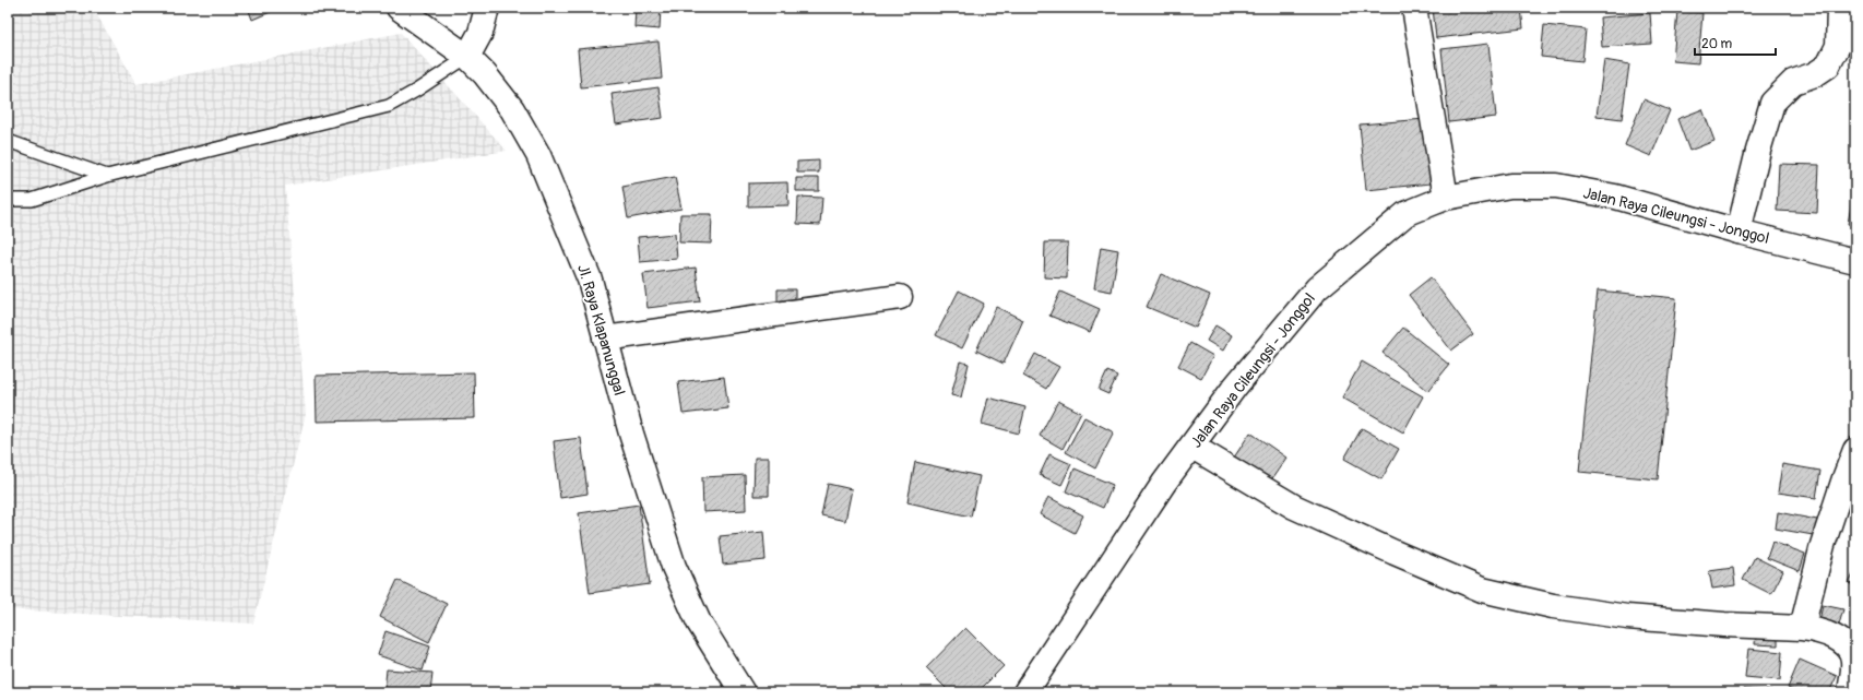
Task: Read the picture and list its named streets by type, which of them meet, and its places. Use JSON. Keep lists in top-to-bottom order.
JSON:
{
  "streets": {
    "street": ["Jalan Raya Cileungsi - Jonggol", "Jl. Raya Klapanunggal"]
  },
  "scale_bar": "20 m"
}
